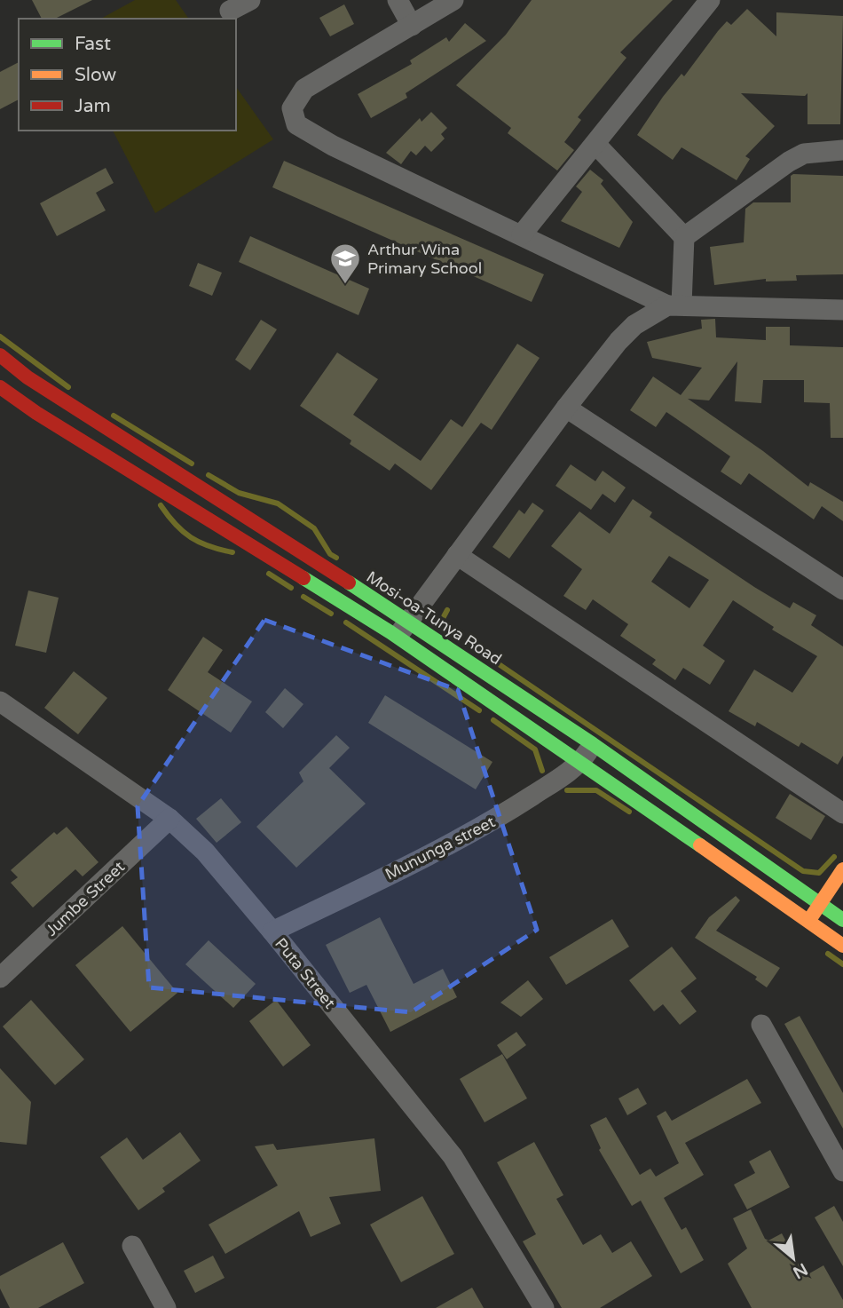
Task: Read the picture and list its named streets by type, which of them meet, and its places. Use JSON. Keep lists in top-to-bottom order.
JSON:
{
  "streets": {
    "main road": ["Mosi-oa-Tunya Road"],
    "street": ["Mununga street", "Jumbe Street", "Puta Street"]
  },
  "crossings": [
    ["Mosi-oa-Tunya Road", "Mununga street"],
    ["Mununga street", "Puta Street"],
    ["Jumbe Street", "Puta Street"]
  ],
  "places": {
    "school or university": ["Arthur Wina Primary School"]
  },
  "legend": ["Fast", "Slow", "Jam"],
  "north": "bottom right"
}
